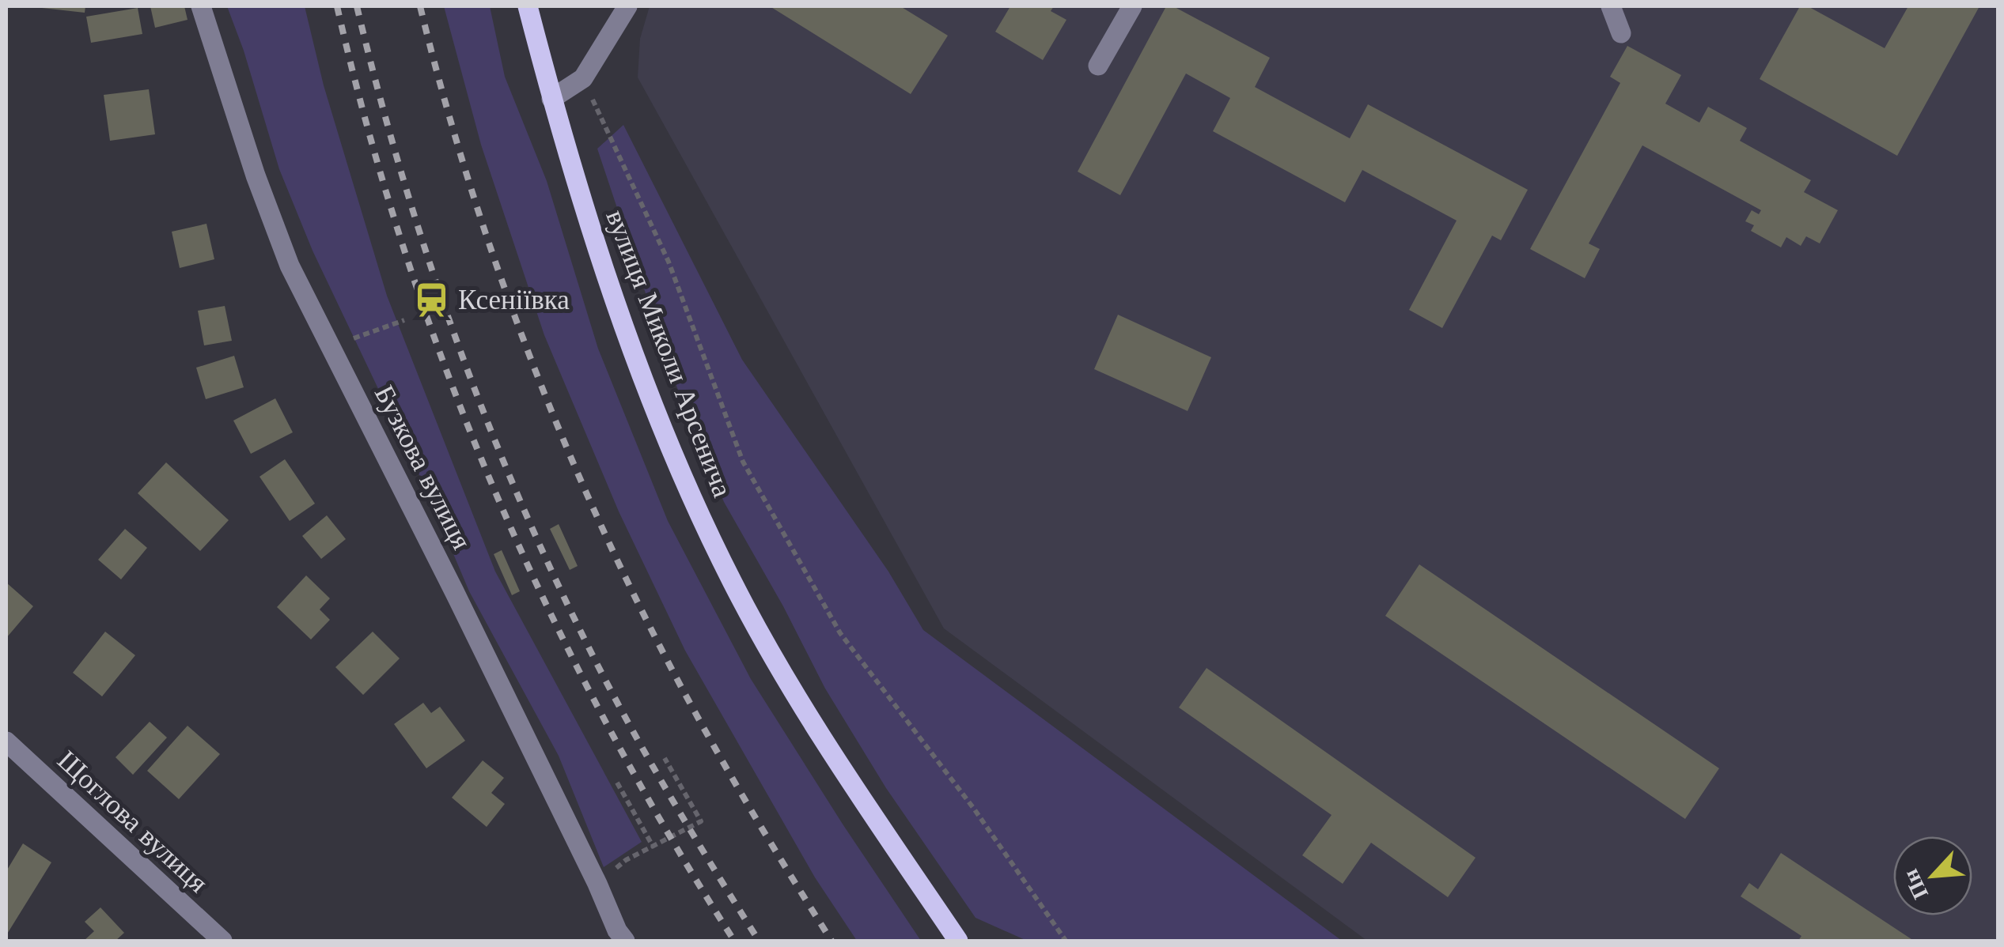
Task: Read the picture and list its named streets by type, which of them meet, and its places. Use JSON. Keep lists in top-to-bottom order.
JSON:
{
  "streets": {
    "main road": ["вулиця Миколи Арсенича"],
    "street": ["Бузкова вулиця", "Щоглова вулиця"]
  },
  "places": {
    "station": ["Ксеніївка"]
  },
  "north": "bottom left"
}
